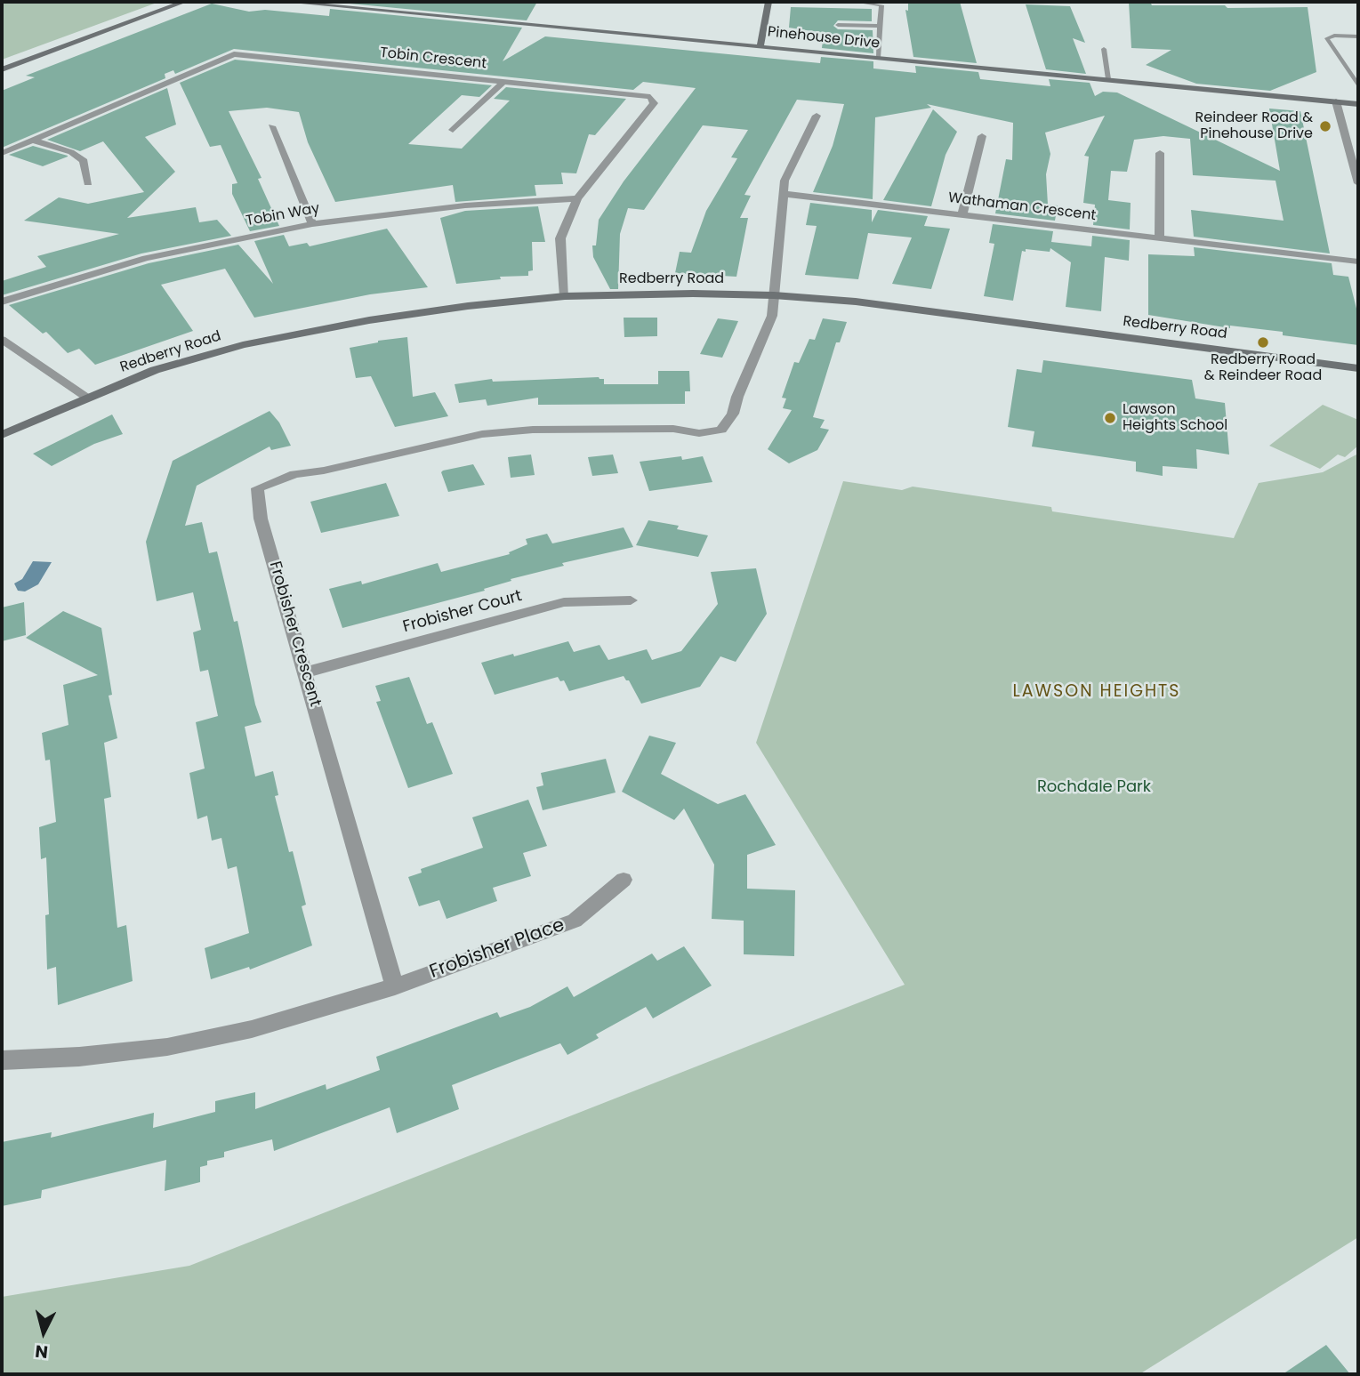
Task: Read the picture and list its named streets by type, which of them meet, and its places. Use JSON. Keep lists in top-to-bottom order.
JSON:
{
  "streets": {
    "street": [
      "Pinehouse Drive",
      "Tobin Crescent",
      "Wathaman Crescent",
      "Tobin Way",
      "Redberry Road",
      "Frobisher Court",
      "Frobisher Crescent",
      "Frobisher Place"
    ]
  },
  "crossings": [
    ["Tobin Crescent", "Tobin Way"],
    ["Tobin Crescent", "Redberry Road"],
    ["Redberry Road", "Frobisher Crescent"],
    ["Frobisher Court", "Frobisher Crescent"],
    ["Frobisher Crescent", "Frobisher Place"]
  ],
  "districts": ["LAWSON HEIGHTS"],
  "parks": ["Rochdale Park"],
  "places": ["Reindeer Road & Pinehouse Drive", "Redberry Road & Reindeer Road", "Lawson Heights School"],
  "north": "bottom"
}
